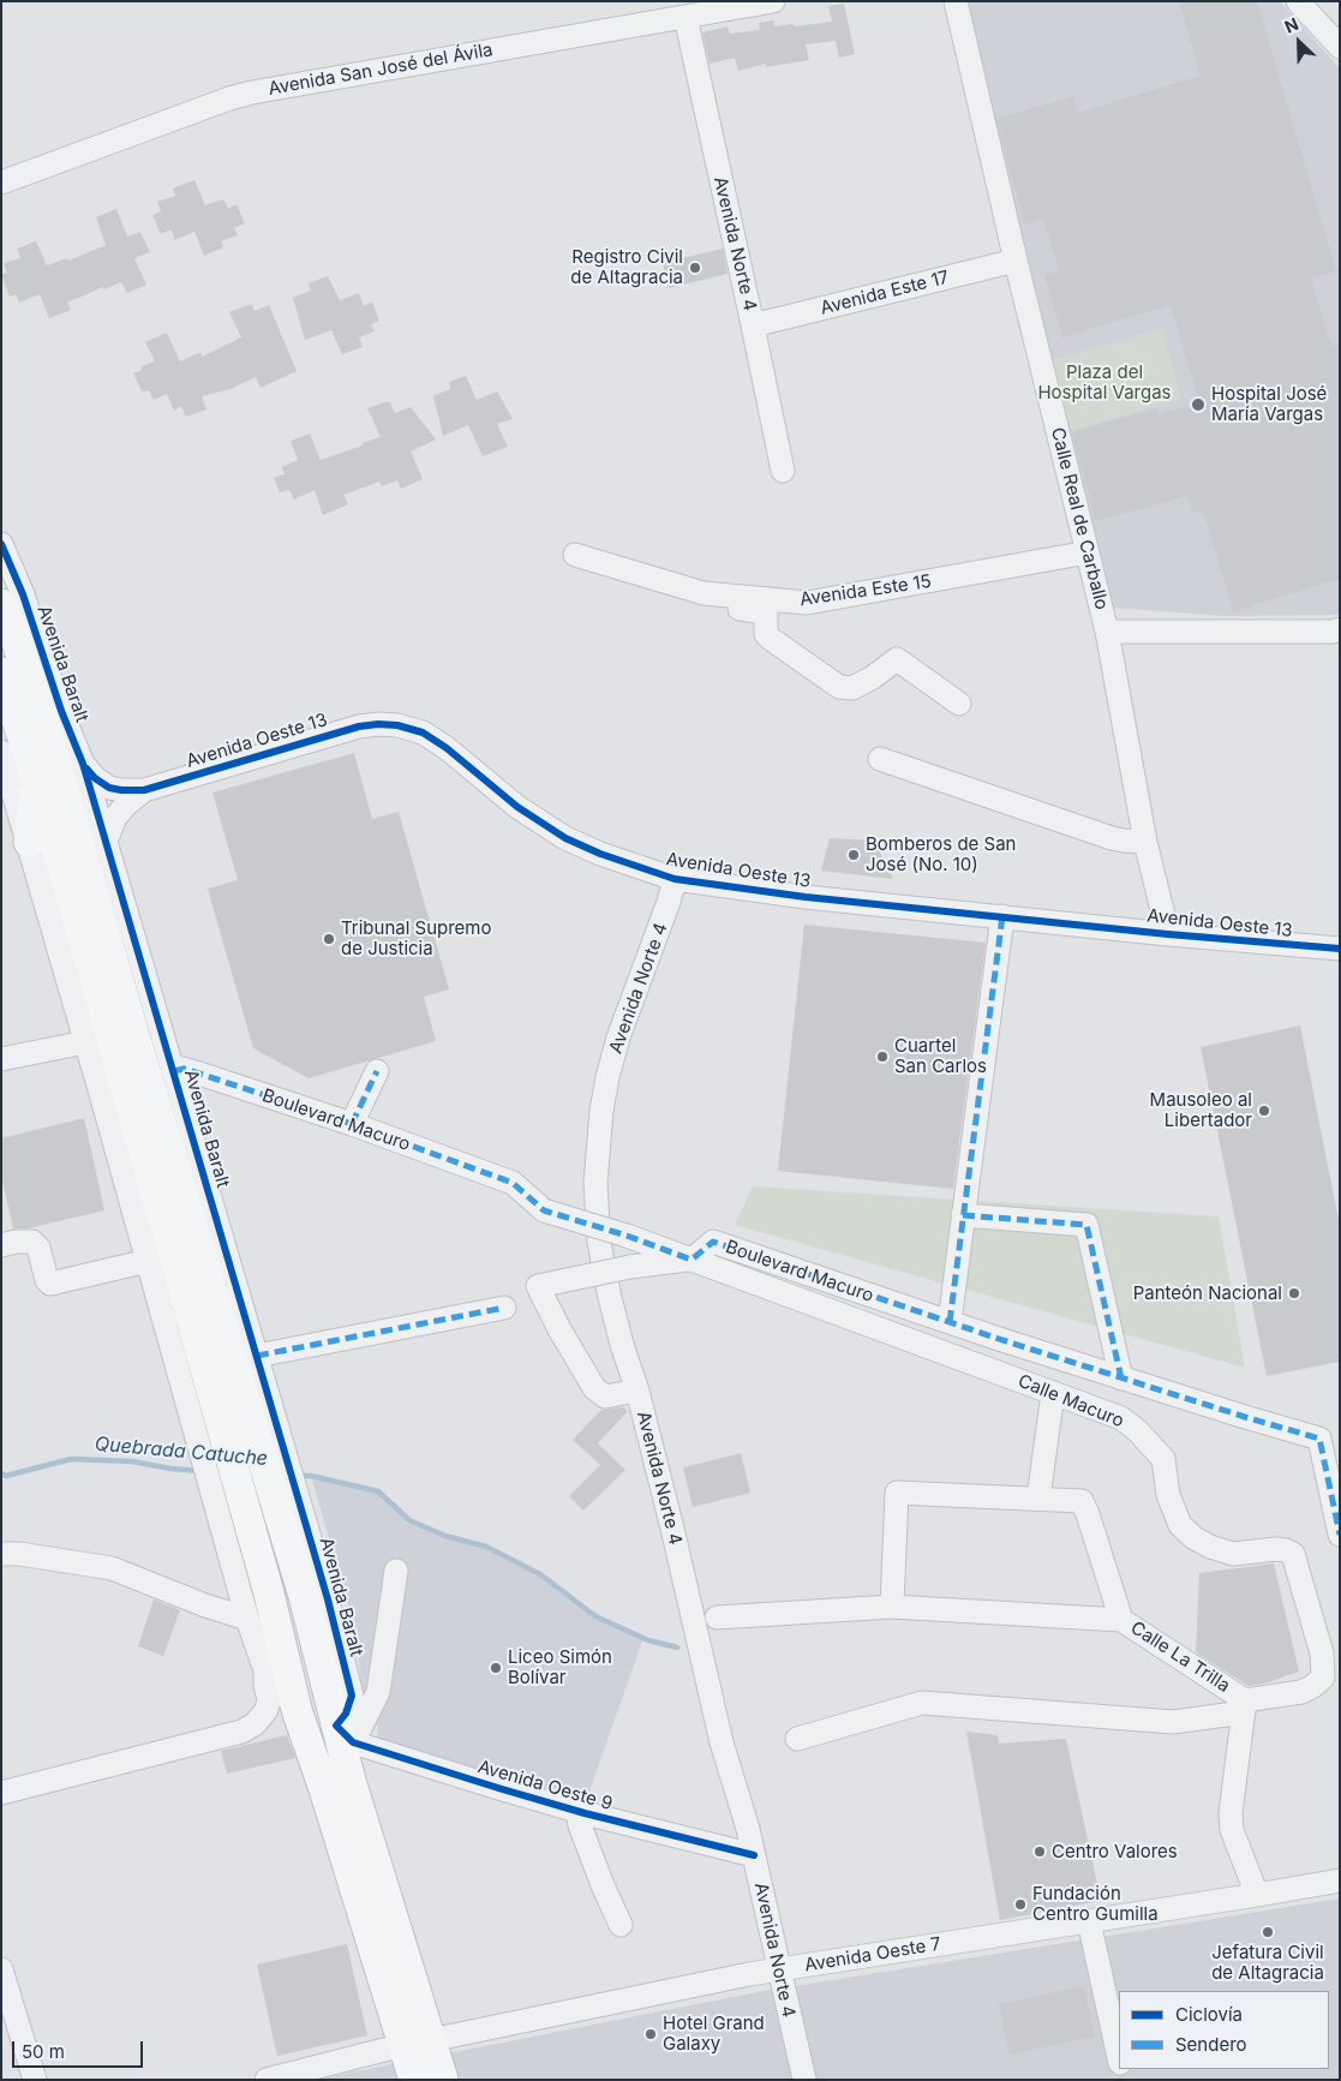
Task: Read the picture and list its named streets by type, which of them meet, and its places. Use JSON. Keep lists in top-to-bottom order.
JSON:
{
  "streets": {
    "main road": ["Avenida Baralt"],
    "street": [
      "Avenida San José del Ávila",
      "Avenida Norte 4",
      "Avenida Este 17",
      "Calle Real de Carballo",
      "Avenida Este 15",
      "Avenida Oeste 13",
      "Boulevard Macuro",
      "Calle Macuro",
      "Calle La Trilla",
      "Avenida Oeste 9",
      "Avenida Oeste 7"
    ]
  },
  "crossings": [
    ["Avenida San José del Ávila", "Avenida Norte 4"],
    ["Avenida Norte 4", "Avenida Este 17"],
    ["Avenida Norte 4", "Avenida Oeste 13"],
    ["Avenida Norte 4", "Avenida Oeste 9"],
    ["Avenida Norte 4", "Avenida Oeste 7"],
    ["Avenida Este 17", "Calle Real de Carballo"],
    ["Calle Real de Carballo", "Avenida Este 15"],
    ["Calle Real de Carballo", "Avenida Oeste 13"],
    ["Avenida Baralt", "Avenida Oeste 13"],
    ["Avenida Baralt", "Boulevard Macuro"],
    ["Avenida Baralt", "Avenida Oeste 9"],
    ["Avenida Baralt", "Avenida Oeste 7"],
    ["Boulevard Macuro", "Calle Macuro"],
    ["Calle Macuro", "Calle La Trilla"],
    ["Calle La Trilla", "Avenida Oeste 7"]
  ],
  "water": ["Quebrada Catuche"],
  "parks": ["Plaza del Hospital Vargas"],
  "places": [
    "Registro Civil de Altagracia",
    "Hospital José María Vargas",
    "Bomberos de San José (No. 10)",
    "Tribunal Supremo de Justicia",
    "Cuartel San Carlos",
    "Mausoleo al Libertador",
    "Panteón Nacional",
    "Liceo Simón Bolívar",
    "Centro Valores",
    "Fundación Centro Gumilla",
    "Jefatura Civil de Altagracia",
    "Hotel Grand Galaxy"
  ],
  "legend": ["Ciclovía", "Sendero"],
  "scale_bar": "50 m",
  "north": "top left"
}
